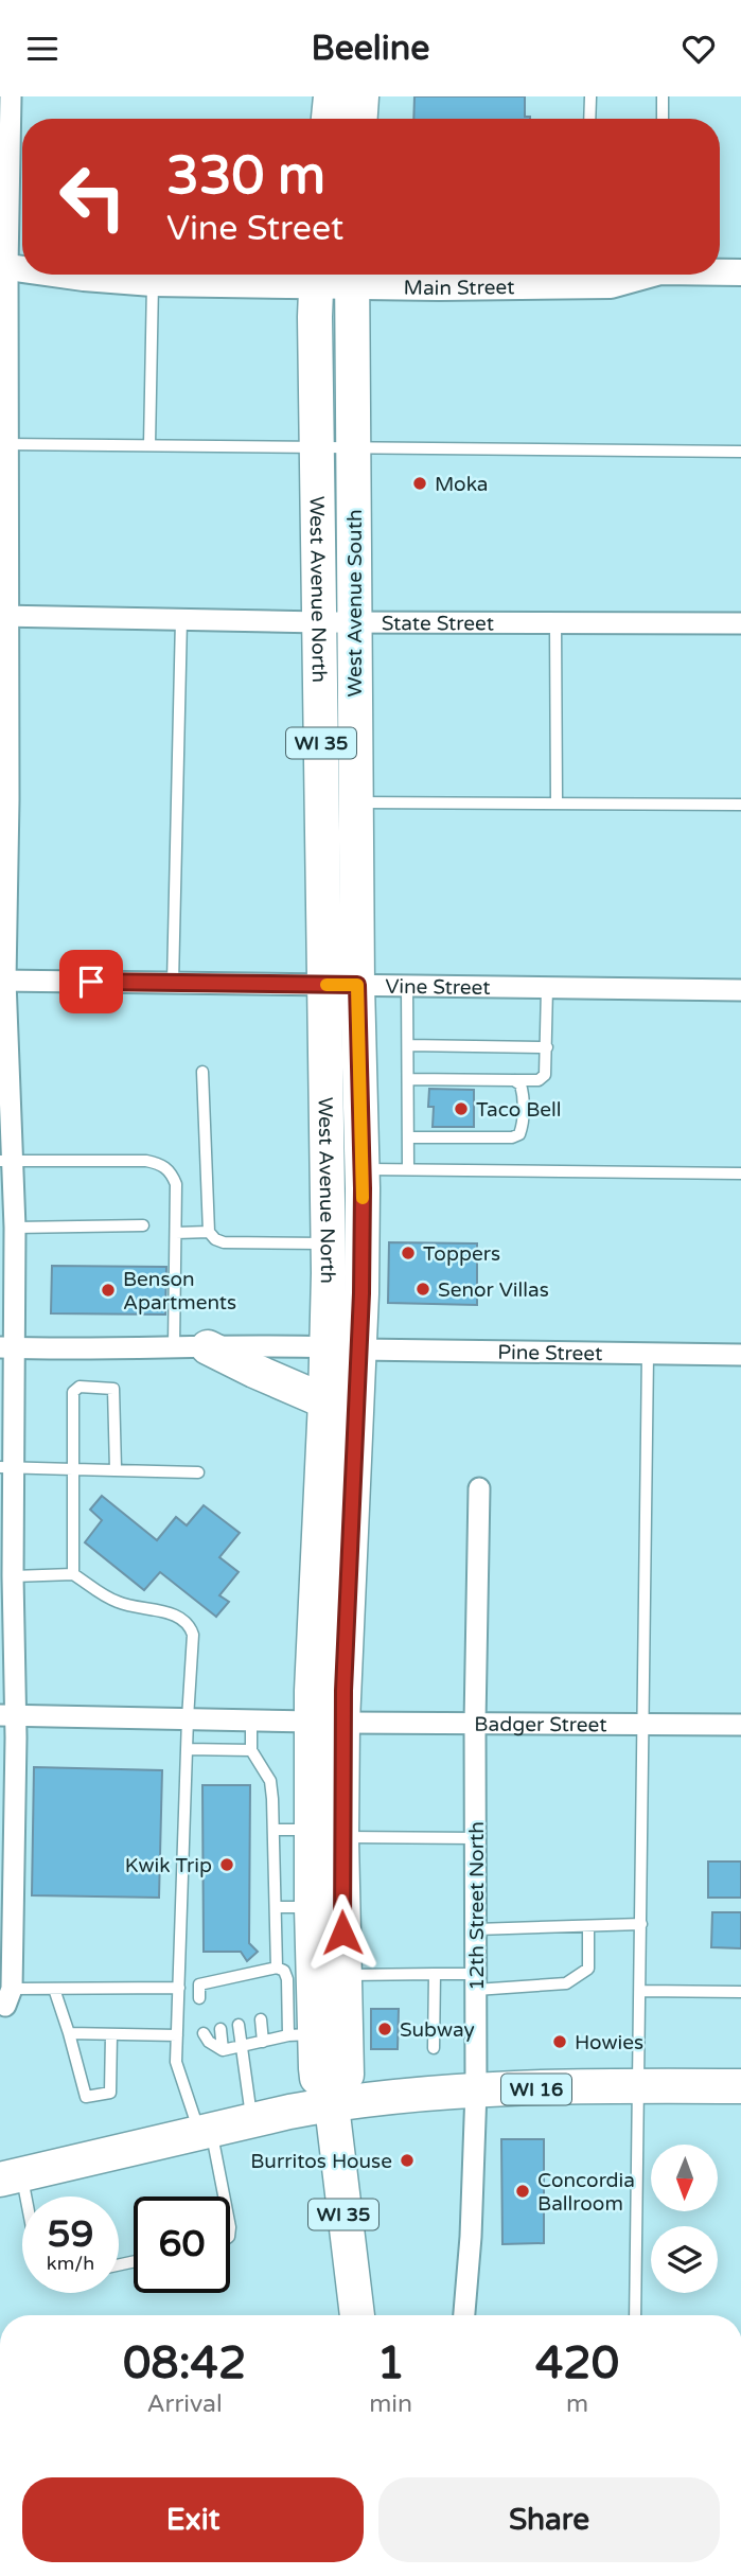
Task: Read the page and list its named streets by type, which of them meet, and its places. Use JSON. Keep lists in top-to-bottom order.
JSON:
{
  "streets": {
    "main road": [
      "West Avenue North",
      "West Avenue South",
      "WI 35",
      "WI 16"
    ],
    "street": [
      "Main Street",
      "State Street",
      "Vine Street",
      "Pine Street",
      "Badger Street",
      "12th Street North"
    ]
  },
  "crossings": [
    ["Main Street", "West Avenue North"],
    ["Main Street", "West Avenue South"],
    ["West Avenue North", "West Avenue South"],
    ["West Avenue North", "State Street"],
    ["West Avenue North", "WI 35"],
    ["West Avenue North", "Vine Street"],
    ["West Avenue North", "Pine Street"],
    ["West Avenue North", "Badger Street"],
    ["West Avenue North", "WI 16"],
    ["West Avenue South", "State Street"],
    ["West Avenue South", "Vine Street"],
    ["WI 35", "WI 16"],
    ["Badger Street", "12th Street North"],
    ["12th Street North", "WI 16"]
  ],
  "places": [
    "Moka",
    "Taco Bell",
    "Toppers",
    "Senor Villas",
    "Benson Apartments",
    "Kwik Trip",
    "Subway",
    "Howies",
    "Burritos House",
    "Concordia Ballroom"
  ],
  "north": "bottom",
  "page": {
    "header": "Beeline",
    "turn": ["330 m", "Vine Street"],
    "speed": "59 km/h",
    "limit": "60",
    "eta": [
      "08:42",
      "Arrival",
      "1",
      "min",
      "420",
      "m"
    ],
    "buttons": ["Exit", "Share"]
  }
}
